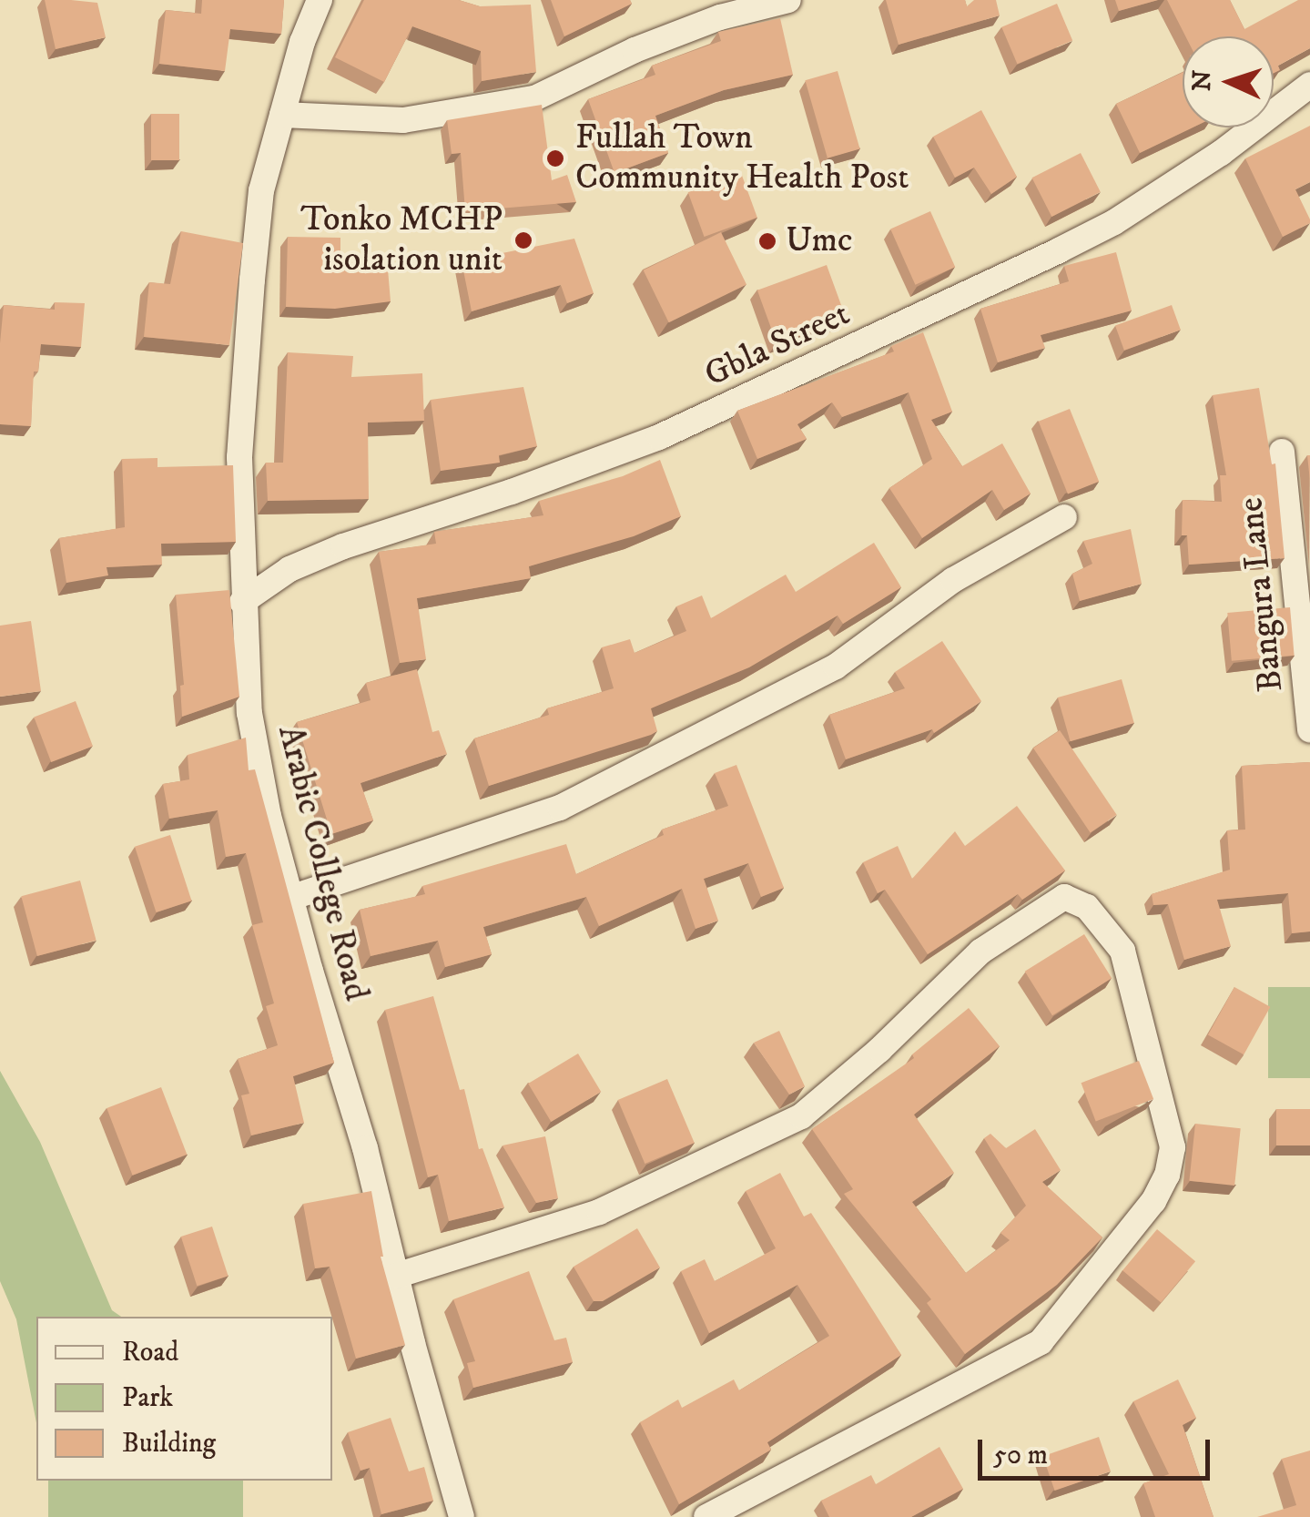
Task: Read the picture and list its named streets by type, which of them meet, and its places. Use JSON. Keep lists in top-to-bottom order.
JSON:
{
  "streets": {
    "street": ["Gbla Street", "Bangura Lane", "Arabic College Road"]
  },
  "crossings": [
    ["Gbla Street", "Arabic College Road"]
  ],
  "places": ["Fullah Town Community Health Post", "Tonko MCHP isolation unit", "Umc"],
  "legend": ["Road", "Park", "Building"],
  "scale_bar": "50 m",
  "north": "left"
}
